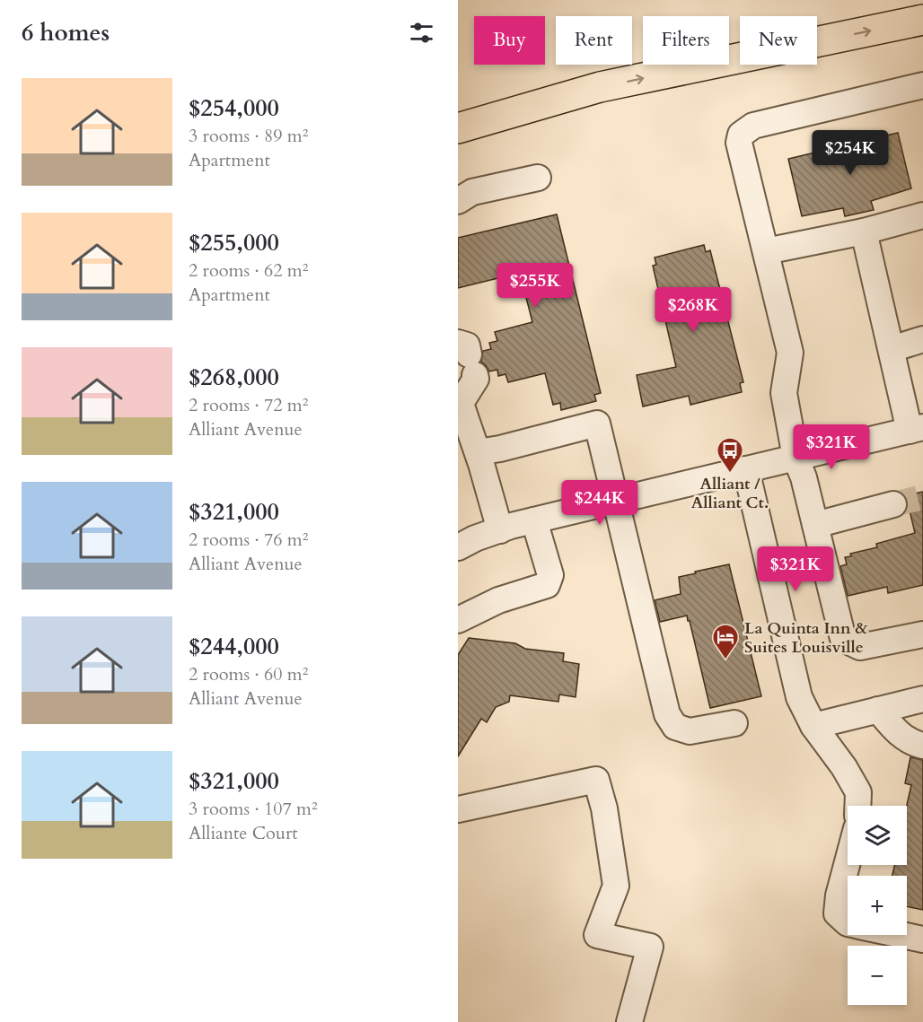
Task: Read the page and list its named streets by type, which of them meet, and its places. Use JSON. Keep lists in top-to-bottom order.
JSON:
{
  "places": {
    "bus stop": ["Alliant / Alliant Ct."],
    "hotel": ["La Quinta Inn & Suites Louisville"]
  },
  "page": {
    "heading": "6 homes",
    "chip": [
      "Buy",
      "Rent",
      "Filters",
      "New"
    ],
    "list": [
      {
        "name": "$254,000",
        "note": "3 rooms · 89 m² · Apartment"
      },
      {
        "name": "$255,000",
        "note": "2 rooms · 62 m² · Apartment"
      },
      {
        "name": "$268,000",
        "note": "2 rooms · 72 m² · Alliant Avenue"
      },
      {
        "name": "$321,000",
        "note": "2 rooms · 76 m² · Alliant Avenue"
      },
      {
        "name": "$244,000",
        "note": "2 rooms · 60 m² · Alliant Avenue"
      },
      {
        "name": "$321,000",
        "note": "3 rooms · 107 m² · Alliante Court"
      }
    ],
    "price": [
      "$254K",
      "$255K",
      "$268K",
      "$321K",
      "$244K",
      "$321K"
    ],
    "map_buttons": ["+", "−"]
  }
}
